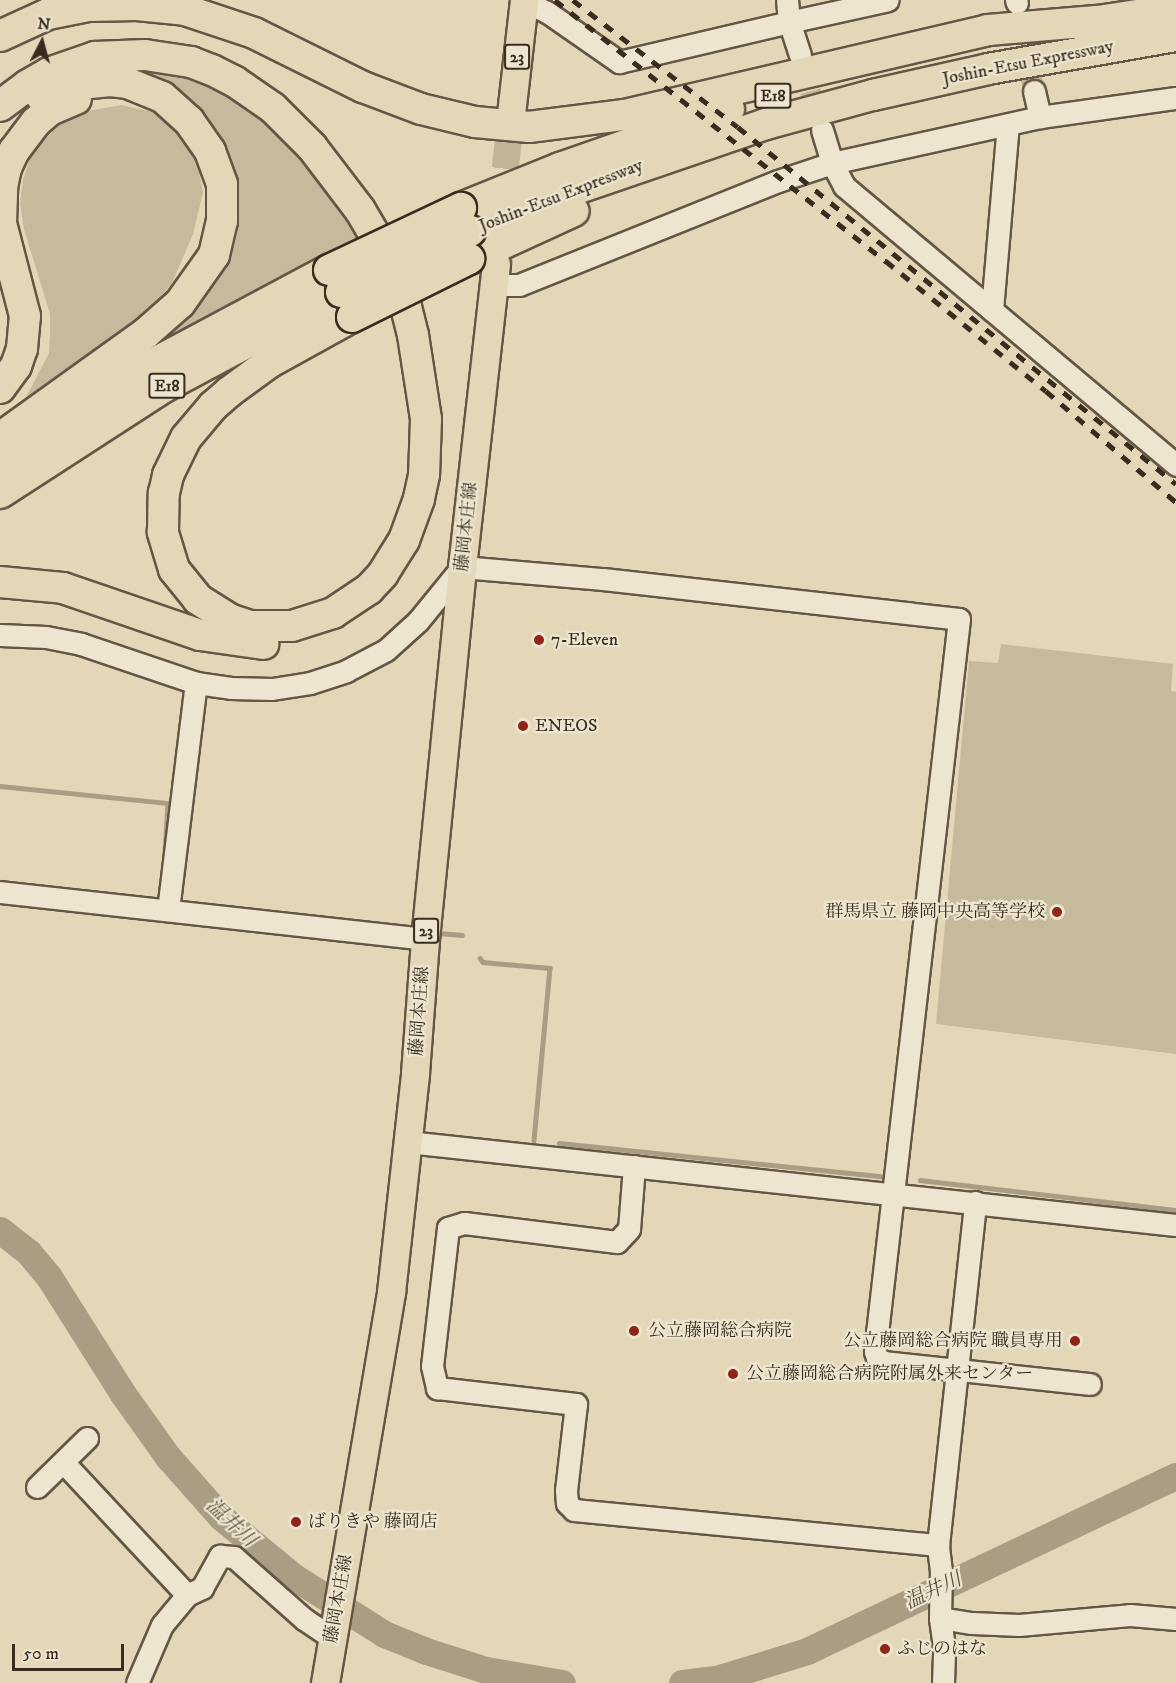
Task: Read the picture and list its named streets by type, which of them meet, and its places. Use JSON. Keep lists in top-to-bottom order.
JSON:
{
  "streets": {
    "highway": ["Joshin-Etsu Expressway", "E18"],
    "main road": ["23", "藤岡本庄線"]
  },
  "crossings": [
    ["Joshin-Etsu Expressway", "藤岡本庄線"]
  ],
  "water": ["温井川"],
  "places": [
    "7-Eleven",
    "ENEOS",
    "群馬県立 藤岡中央高等学校",
    "公立藤岡総合病院",
    "公立藤岡総合病院 職員専用",
    "公立藤岡総合病院附属外来センター",
    "ばりきや 藤岡店",
    "ふじのはな"
  ],
  "scale_bar": "50 m",
  "north": "top"
}
